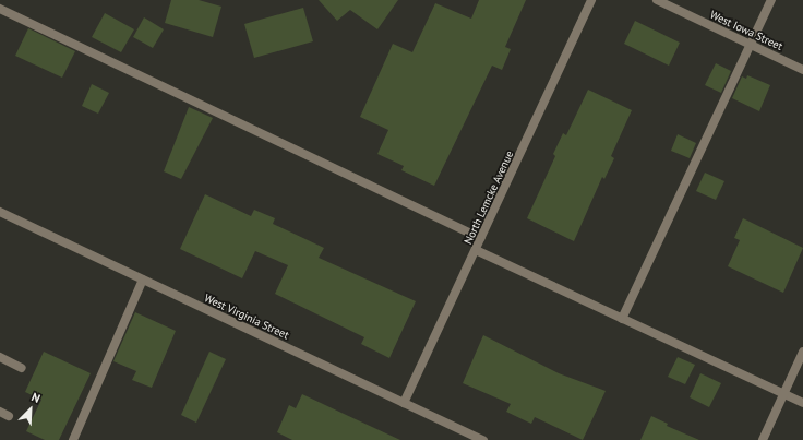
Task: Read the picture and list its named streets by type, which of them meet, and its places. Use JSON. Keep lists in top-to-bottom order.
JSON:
{
  "streets": {
    "street": ["West Iowa Street", "North Lemcke Avenue", "West Virginia Street"]
  },
  "crossings": [
    ["North Lemcke Avenue", "West Virginia Street"]
  ],
  "north": "top right"
}
